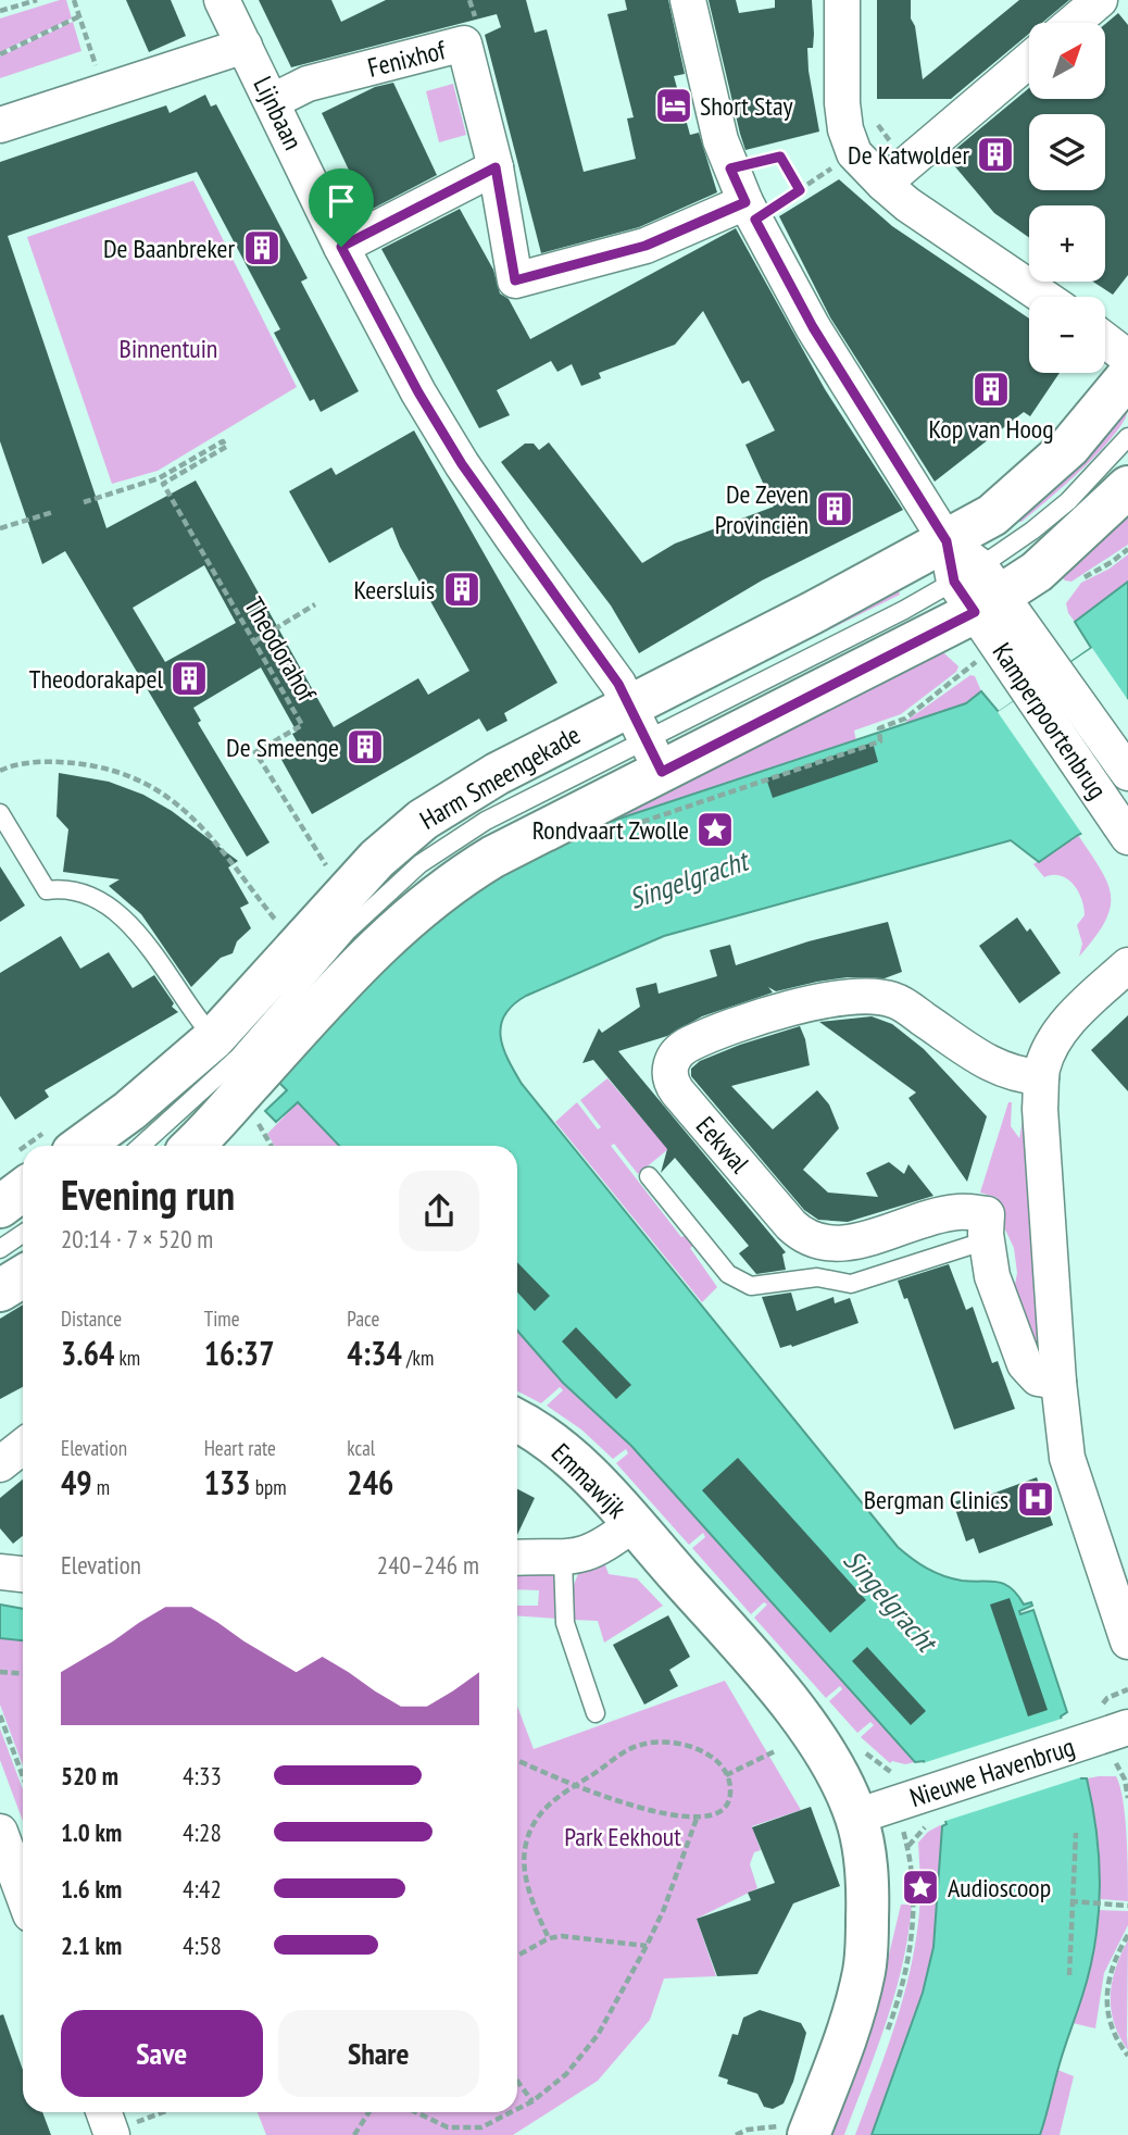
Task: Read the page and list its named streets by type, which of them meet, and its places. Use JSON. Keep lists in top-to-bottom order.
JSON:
{
  "streets": {
    "main road": ["Harm Smeengekade", "Emmawijk"],
    "street": [
      "Fenixhof",
      "Lijnbaan",
      "Kamperpoortenbrug",
      "Eekwal",
      "Nieuwe Havenbrug"
    ],
    "path": ["Theodorahof"]
  },
  "crossings": [
    ["Fenixhof", "Lijnbaan"],
    ["Lijnbaan", "Harm Smeengekade"],
    ["Kamperpoortenbrug", "Harm Smeengekade"]
  ],
  "water": ["Singelgracht"],
  "parks": ["Binnentuin", "Park Eekhout"],
  "places": {
    "hotel": ["Short Stay"],
    "building": [
      "De Katwolder",
      "De Baanbreker",
      "Kop van Hoog",
      "De Zeven Provinciën",
      "Keersluis",
      "Theodorakapel",
      "De Smeenge"
    ],
    "place": ["Rondvaart Zwolle", "Audioscoop"],
    "hospital": ["Bergman Clinics"]
  },
  "north": "top right",
  "page": {
    "map_buttons": ["+", "−"],
    "heading": ["Evening run", "20:14 · 7 × 520 m"],
    "stats": [
      ["Distance", "3.64 km"],
      ["Time", "16:37"],
      ["Pace", "4:34 /km"],
      ["Elevation", "49 m"],
      ["Heart rate", "133 bpm"],
      ["kcal", "246"]
    ],
    "chart": ["Elevation", "240–246 m"],
    "list": [
      {
        "name": "520 m",
        "note": "4:33"
      },
      {
        "name": "1.0 km",
        "note": "4:28"
      },
      {
        "name": "1.6 km",
        "note": "4:42"
      },
      {
        "name": "2.1 km",
        "note": "4:58"
      }
    ],
    "buttons": ["Save", "Share"]
  }
}
